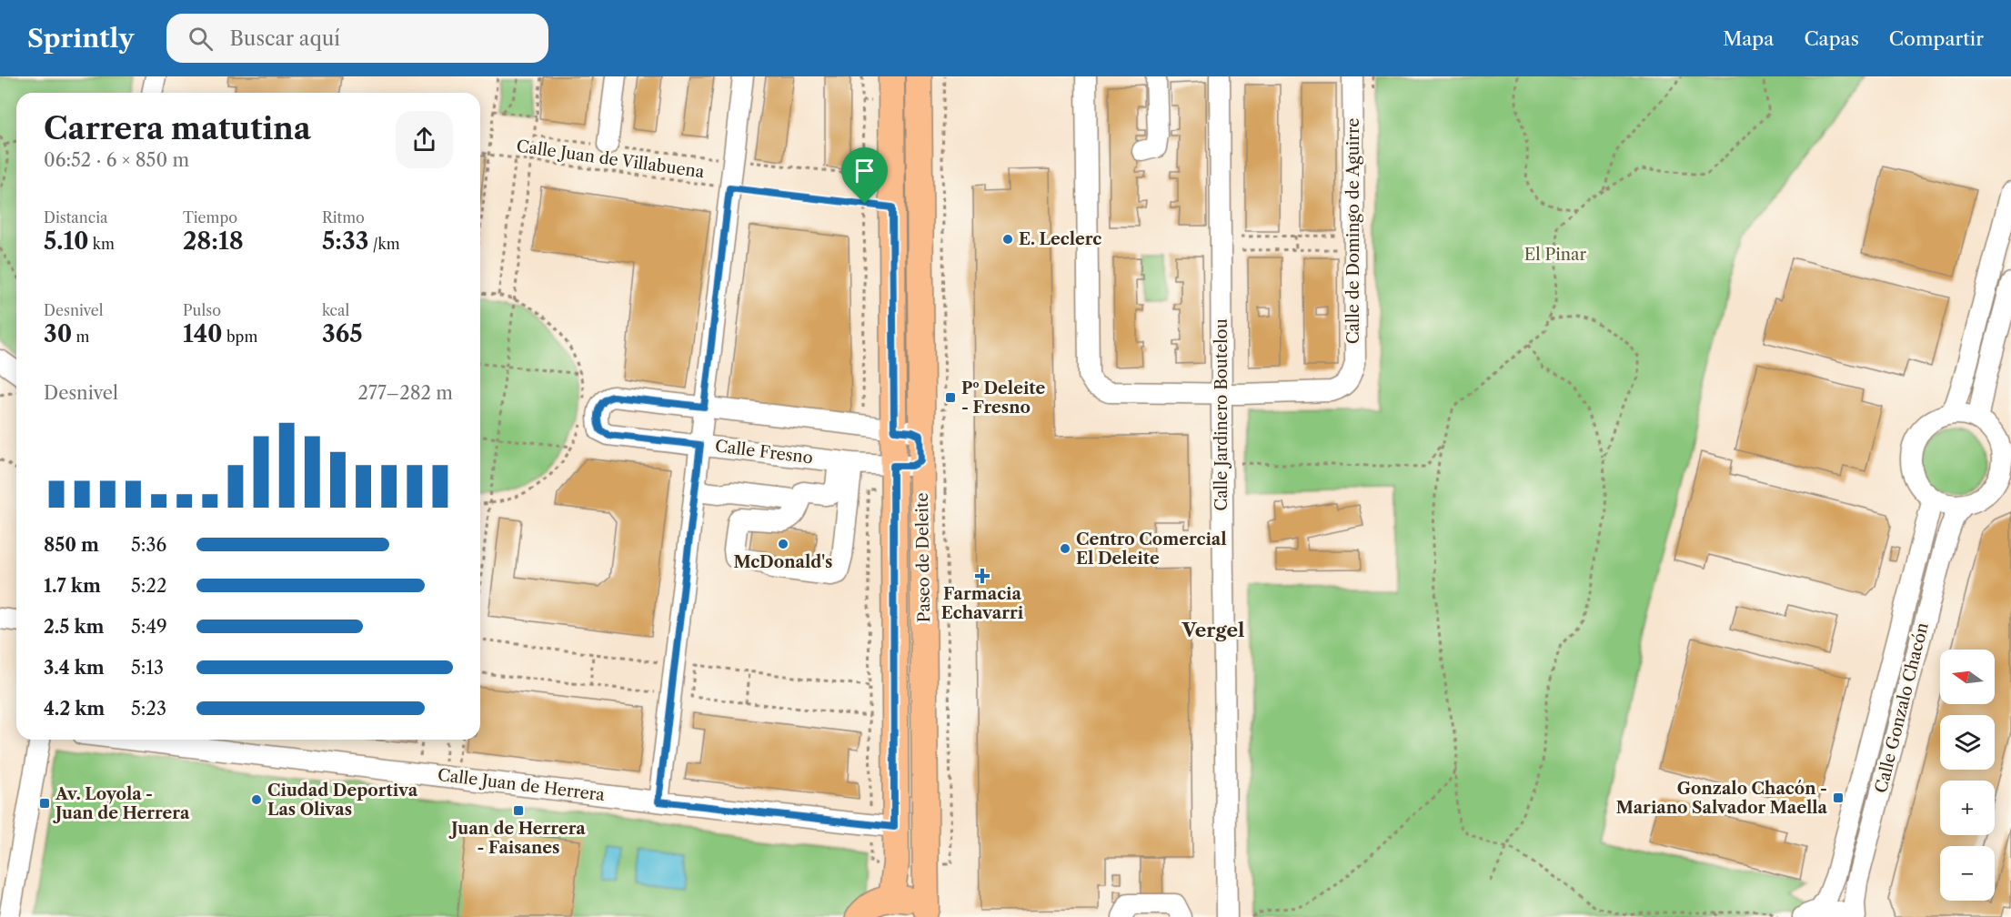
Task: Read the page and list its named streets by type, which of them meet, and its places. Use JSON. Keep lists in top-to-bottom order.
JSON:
{
  "streets": {
    "main road": ["Paseo de Deleite"],
    "street": [
      "Calle de Domingo de Aguirre",
      "Calle Jardinero Boutelou",
      "Calle Fresno",
      "Calle Gonzalo Chacón",
      "Calle Juan de Herrera"
    ],
    "path": ["Calle Juan de Villabuena"]
  },
  "crossings": [
    ["Calle Juan de Villabuena", "Paseo de Deleite"],
    ["Calle de Domingo de Aguirre", "Calle Jardinero Boutelou"],
    ["Calle Fresno", "Paseo de Deleite"],
    ["Paseo de Deleite", "Calle Juan de Herrera"]
  ],
  "districts": ["Vergel"],
  "parks": ["El Pinar"],
  "places": {
    "other": [
      "E. Leclerc",
      "McDonald's",
      "Centro Comercial El Deleite",
      "Ciudad Deportiva Las Olivas"
    ],
    "transit": [
      "Pº Deleite - Fresno",
      "Gonzalo Chacón - Mariano Salvador Maella",
      "Av. Loyola - Juan de Herrera",
      "Juan de Herrera - Faisanes"
    ],
    "health": ["Farmacia Echavarri"]
  },
  "north": "left",
  "page": {
    "header": "Sprintly",
    "search": "Buscar aquí",
    "nav": ["Mapa", "Capas", "Compartir"],
    "heading": ["Carrera matutina", "06:52 · 6 × 850 m"],
    "stats": [
      ["Distancia", "5.10 km"],
      ["Tiempo", "28:18"],
      ["Ritmo", "5:33 /km"],
      ["Desnivel", "30 m"],
      ["Pulso", "140 bpm"],
      ["kcal", "365"]
    ],
    "chart": ["Desnivel", "277–282 m"],
    "list": [
      {
        "name": "850 m",
        "note": "5:36"
      },
      {
        "name": "1.7 km",
        "note": "5:22"
      },
      {
        "name": "2.5 km",
        "note": "5:49"
      },
      {
        "name": "3.4 km",
        "note": "5:13"
      },
      {
        "name": "4.2 km",
        "note": "5:23"
      }
    ],
    "map_buttons": ["+", "−"]
  }
}
